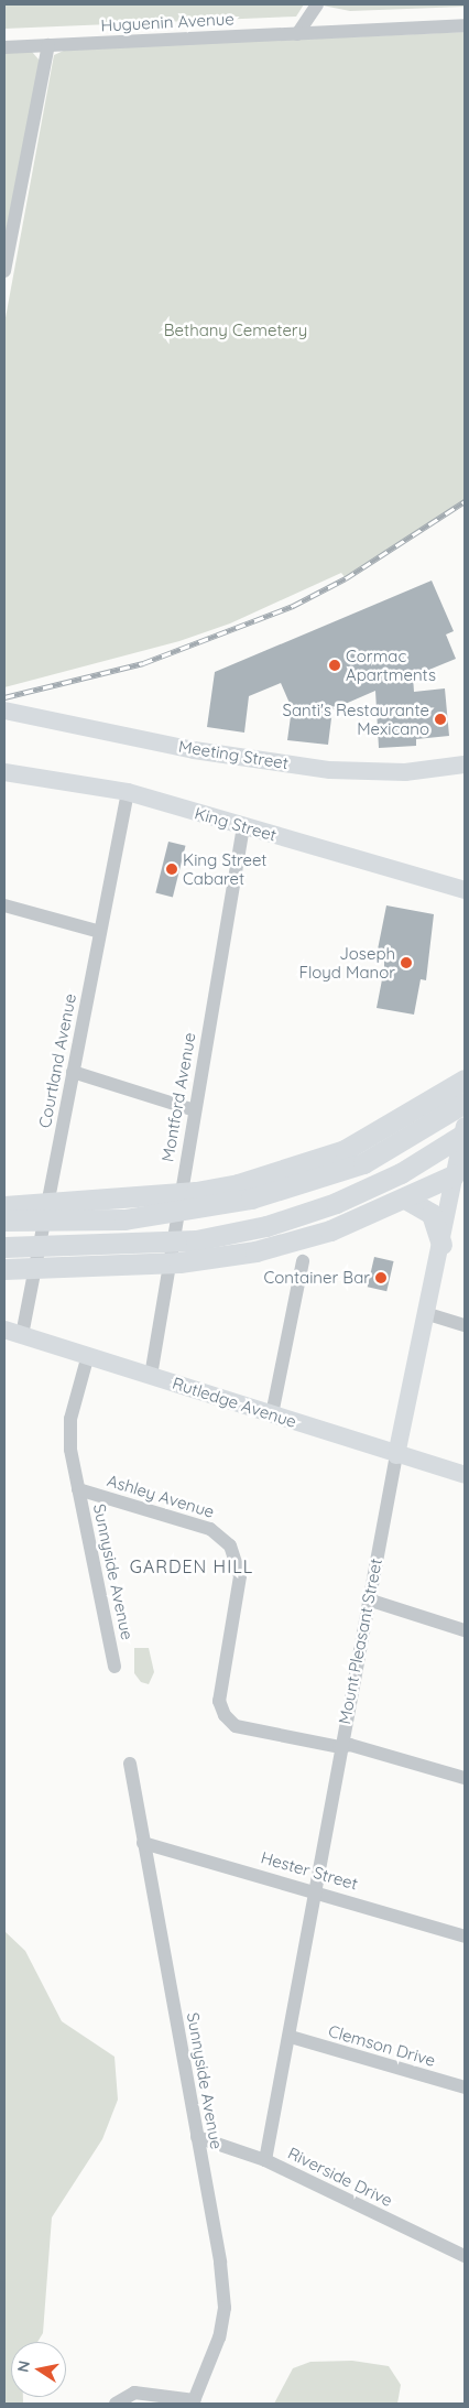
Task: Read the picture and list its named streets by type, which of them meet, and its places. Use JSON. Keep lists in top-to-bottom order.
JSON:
{
  "streets": {
    "main road": [
      "Meeting Street",
      "King Street",
      "Rutledge Avenue",
      "Mount Pleasant Street"
    ],
    "street": [
      "Huguenin Avenue",
      "Courtland Avenue",
      "Montford Avenue",
      "Ashley Avenue",
      "Sunnyside Avenue",
      "Hester Street",
      "Clemson Drive",
      "Riverside Drive"
    ]
  },
  "crossings": [
    ["King Street", "Courtland Avenue"],
    ["King Street", "Montford Avenue"],
    ["Courtland Avenue", "Rutledge Avenue"],
    ["Montford Avenue", "Rutledge Avenue"],
    ["Rutledge Avenue", "Sunnyside Avenue"],
    ["Rutledge Avenue", "Mount Pleasant Street"],
    ["Ashley Avenue", "Sunnyside Avenue"],
    ["Ashley Avenue", "Mount Pleasant Street"],
    ["Sunnyside Avenue", "Hester Street"],
    ["Sunnyside Avenue", "Riverside Drive"],
    ["Mount Pleasant Street", "Hester Street"],
    ["Mount Pleasant Street", "Clemson Drive"],
    ["Mount Pleasant Street", "Riverside Drive"]
  ],
  "districts": ["GARDEN HILL"],
  "parks": ["Bethany Cemetery"],
  "places": [
    "Cormac Apartments",
    "Santi's Restaurante Mexicano",
    "King Street Cabaret",
    "Joseph Floyd Manor",
    "Container Bar"
  ],
  "north": "left"
}
